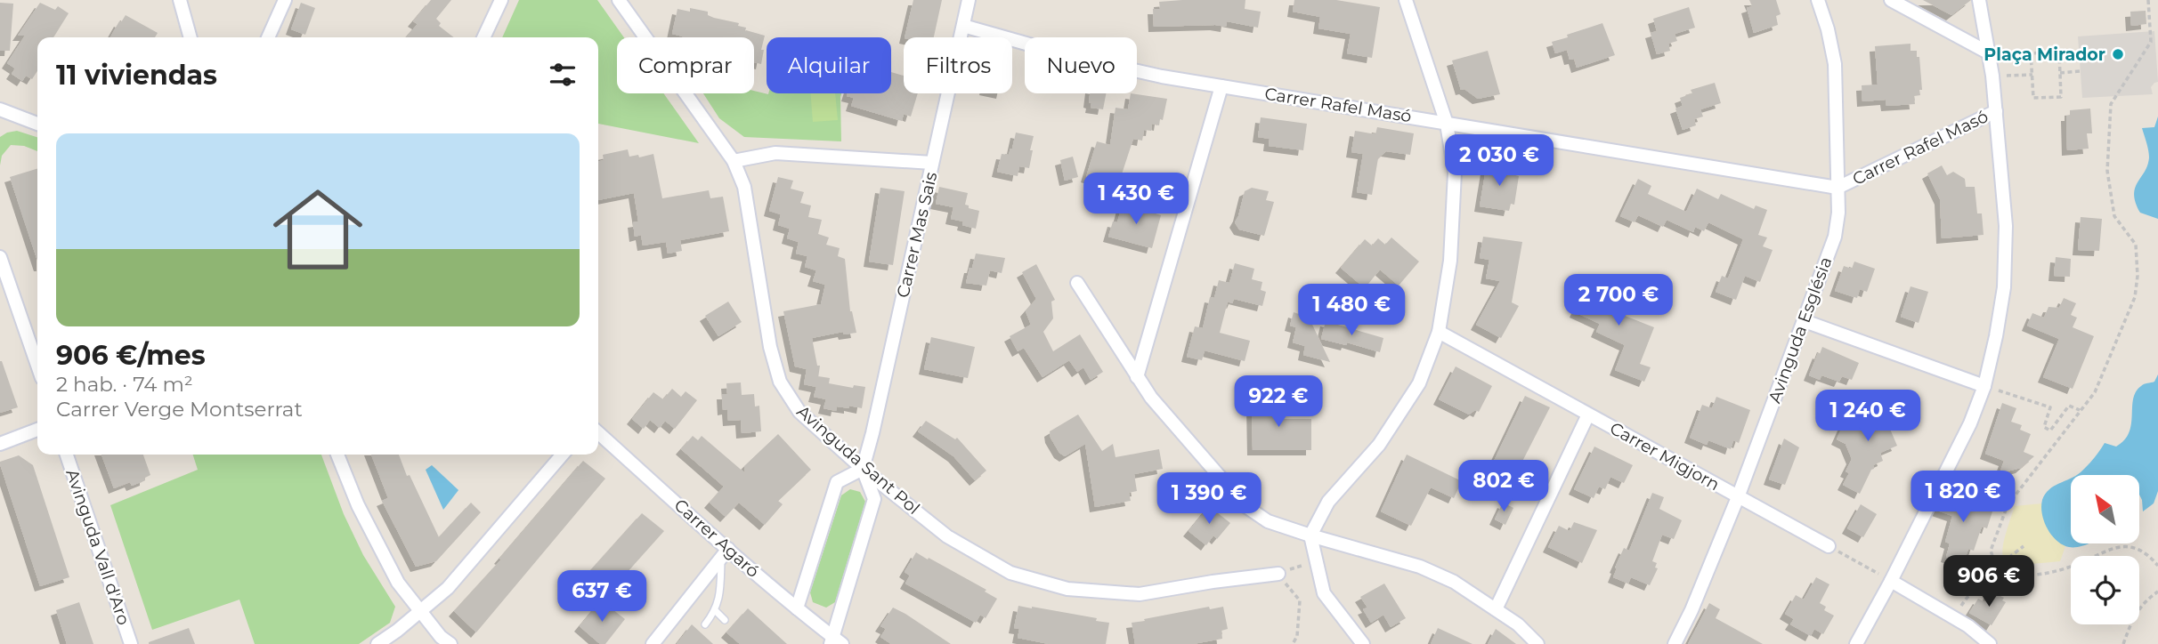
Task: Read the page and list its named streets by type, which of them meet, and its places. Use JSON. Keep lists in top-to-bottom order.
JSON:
{
  "streets": {
    "street": [
      "Carrer Rafel Masó",
      "Carrer Mas Sais",
      "Avinguda Església",
      "Carrer Migjorn",
      "Avinguda Sant Pol",
      "Carrer Agaró",
      "Avinguda Vall d'Aro"
    ]
  },
  "crossings": [
    ["Carrer Rafel Masó", "Avinguda Església"],
    ["Carrer Mas Sais", "Avinguda Sant Pol"],
    ["Avinguda Església", "Carrer Migjorn"]
  ],
  "places": ["Plaça Mirador"],
  "north": "top left",
  "page": {
    "chip": [
      "Comprar",
      "Alquilar",
      "Filtros",
      "Nuevo"
    ],
    "heading": "11 viviendas",
    "list": [
      {
        "name": "906 €/mes",
        "note": "2 hab. · 74 m² · Carrer Verge Montserrat"
      }
    ],
    "price": [
      "2 030 €",
      "1 430 €",
      "2 700 €",
      "1 480 €",
      "922 €",
      "1 240 €",
      "802 €",
      "1 820 €",
      "1 390 €",
      "906 €",
      "637 €"
    ]
  }
}
